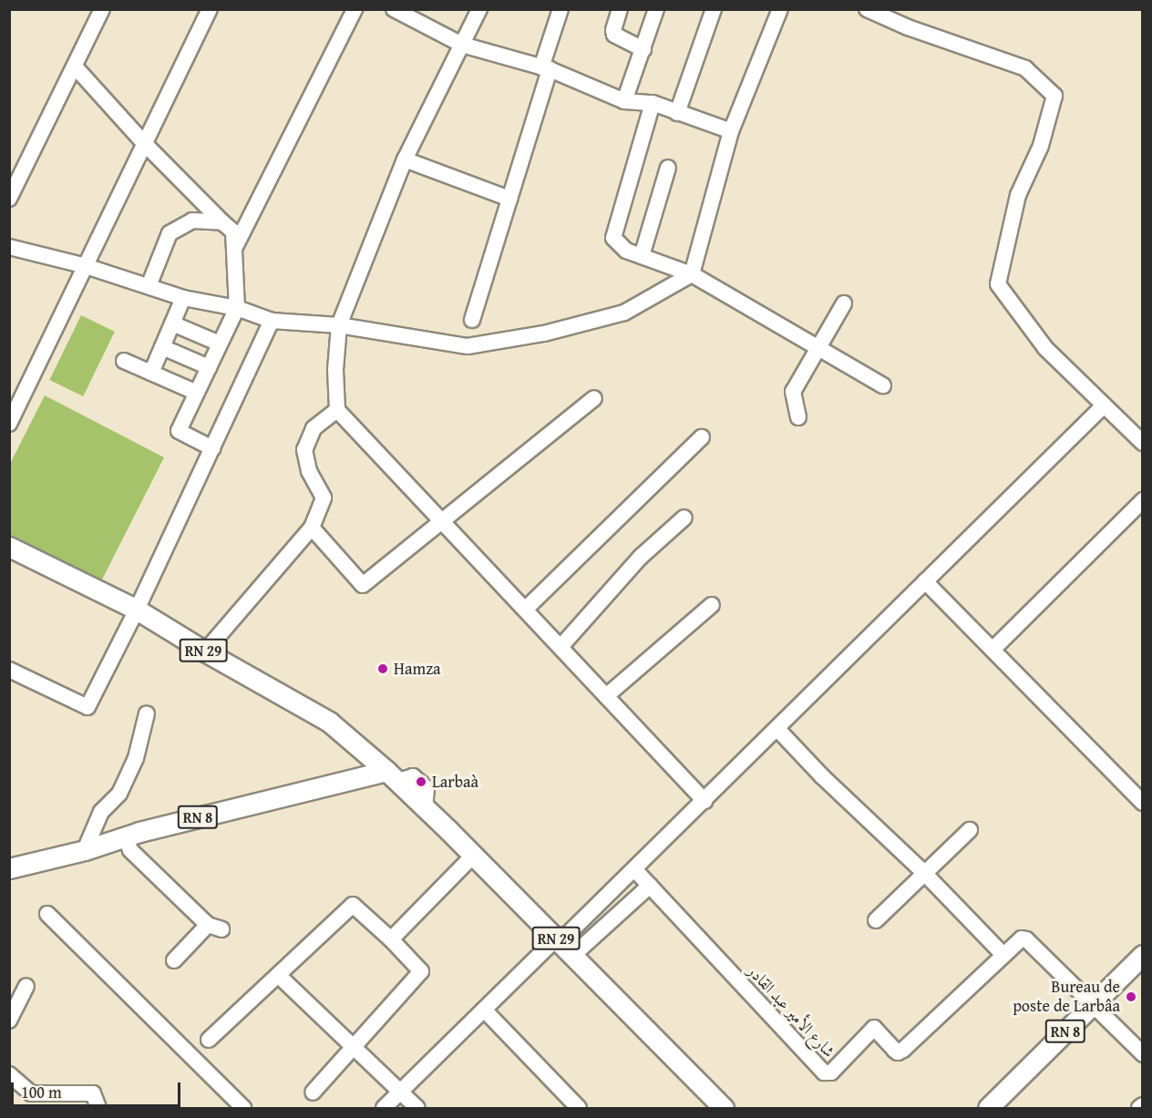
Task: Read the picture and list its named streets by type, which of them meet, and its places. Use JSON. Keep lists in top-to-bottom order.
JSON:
{
  "streets": {
    "main road": ["RN 29", "RN 8"],
    "street": ["شارع الأمير عبد القادر"]
  },
  "crossings": [
    ["RN 29", "RN 8"],
    ["RN 8", "شارع الأمير عبد القادر"]
  ],
  "places": ["Hamza", "Larbaà", "Bureau de poste de Larbâa"],
  "scale_bar": "100 m"
}
